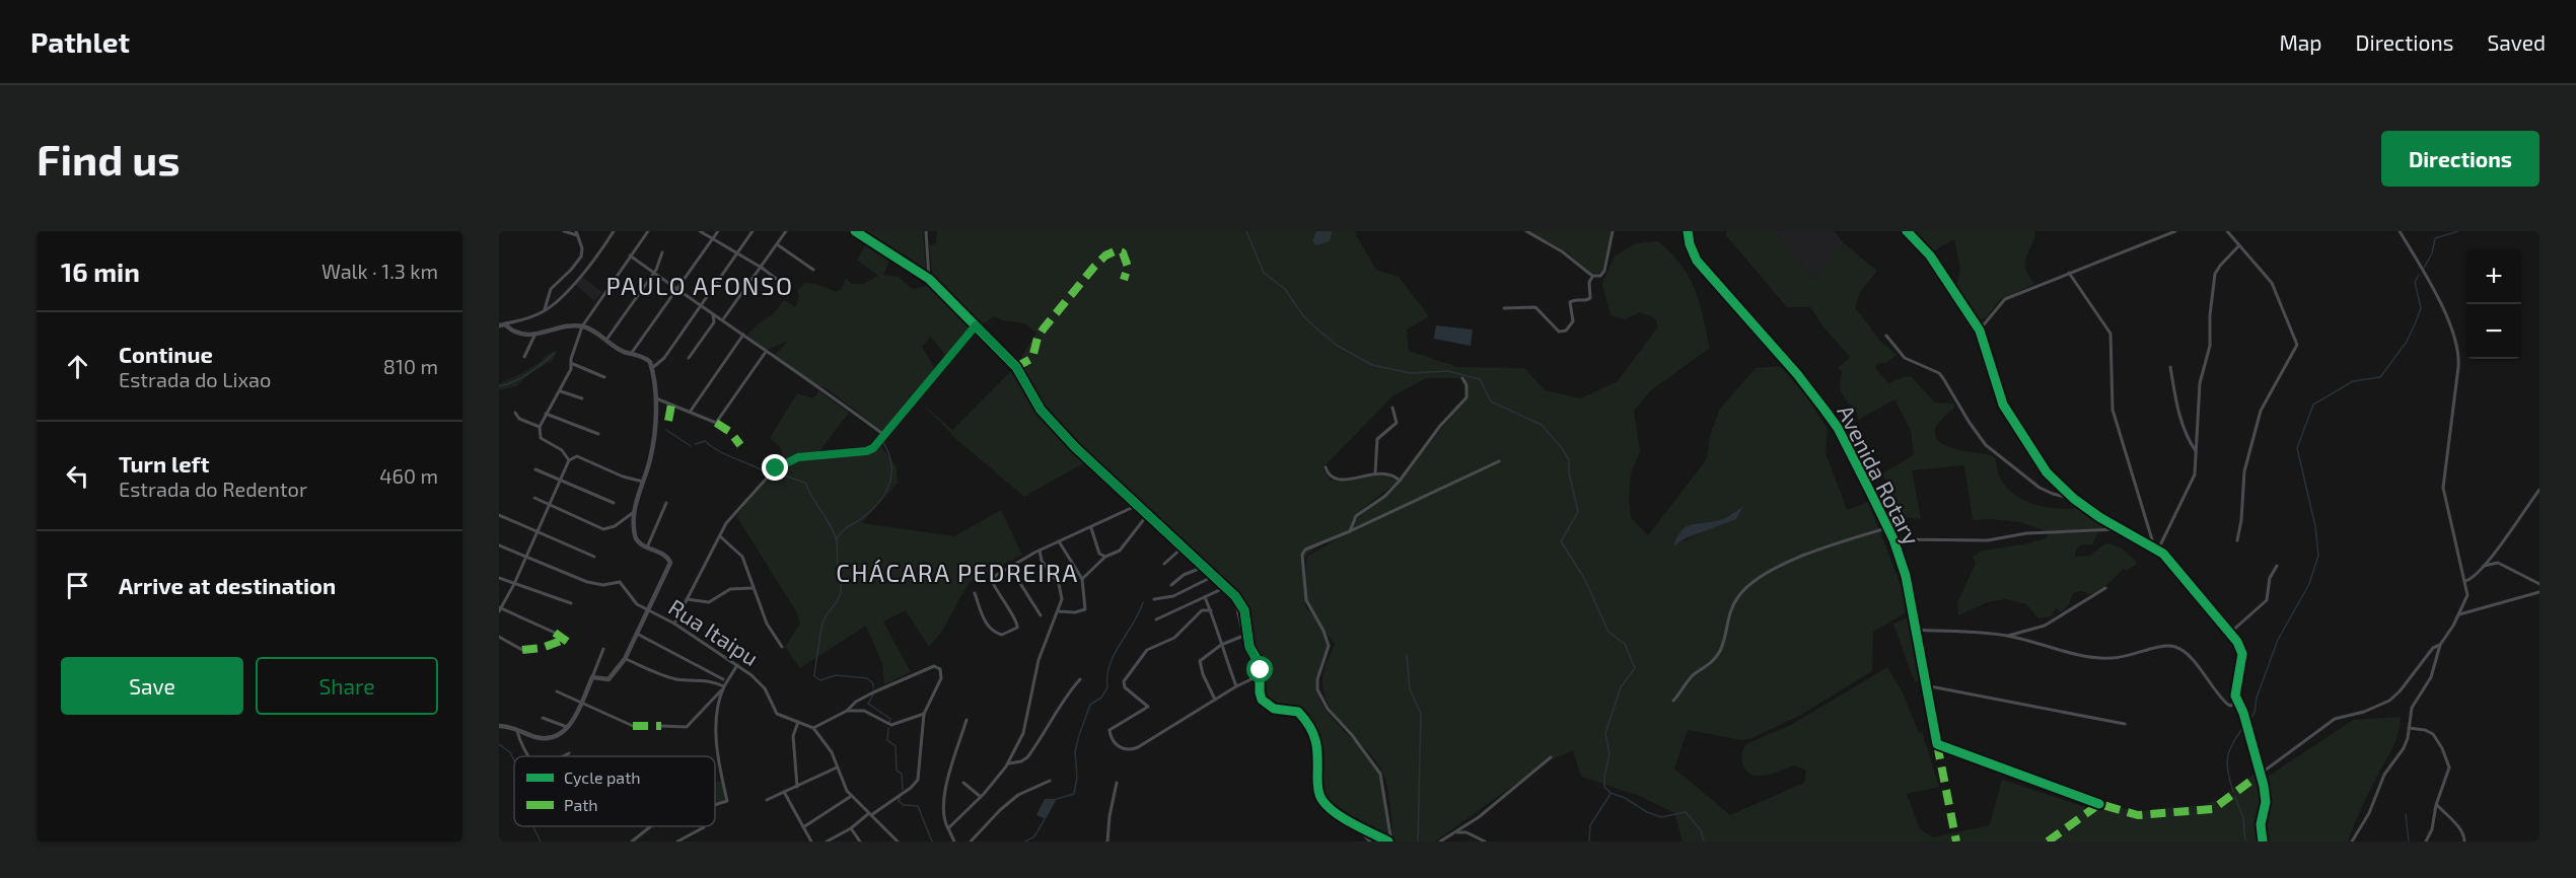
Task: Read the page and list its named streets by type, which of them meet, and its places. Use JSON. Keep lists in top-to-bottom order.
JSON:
{
  "streets": {
    "street": ["Avenida Rotary", "Rua Itaipu"]
  },
  "districts": ["PAULO AFONSO", "CHÁCARA PEDREIRA"],
  "legend": ["Cycle path", "Path"],
  "page": {
    "header": "Pathlet",
    "nav": ["Map", "Directions", "Saved"],
    "buttons": [
      "Directions",
      ["Save", "Share"]
    ],
    "title": "Find us",
    "heading": ["16 min", "Walk · 1.3 km"],
    "map_buttons": ["+", "−"],
    "list": [
      ["Continue", "Estrada do Lixao", "810 m"],
      ["Turn left", "Estrada do Redentor", "460 m"],
      "Arrive at destination"
    ]
  }
}
